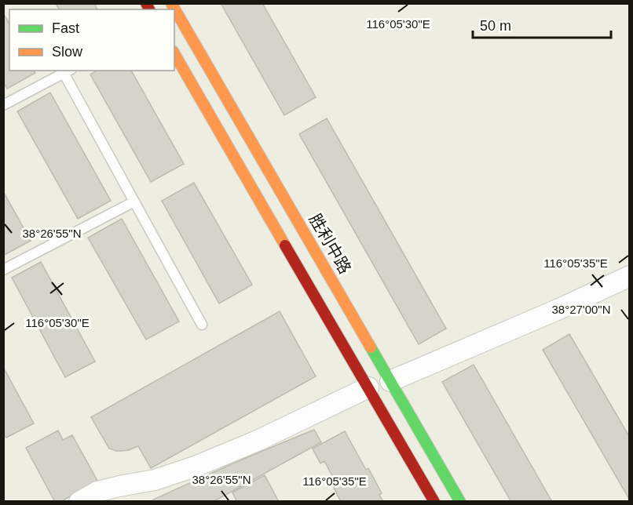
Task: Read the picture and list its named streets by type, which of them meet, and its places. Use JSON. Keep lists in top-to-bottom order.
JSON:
{
  "streets": {
    "street": ["胜利中路"]
  },
  "legend": ["Fast", "Slow"],
  "scale_bar": "50 m",
  "coordinates": [
    "116°05'30\"E",
    "38°26'55\"N",
    "116°05'35\"E",
    "38°27'00\"N"
  ]
}
